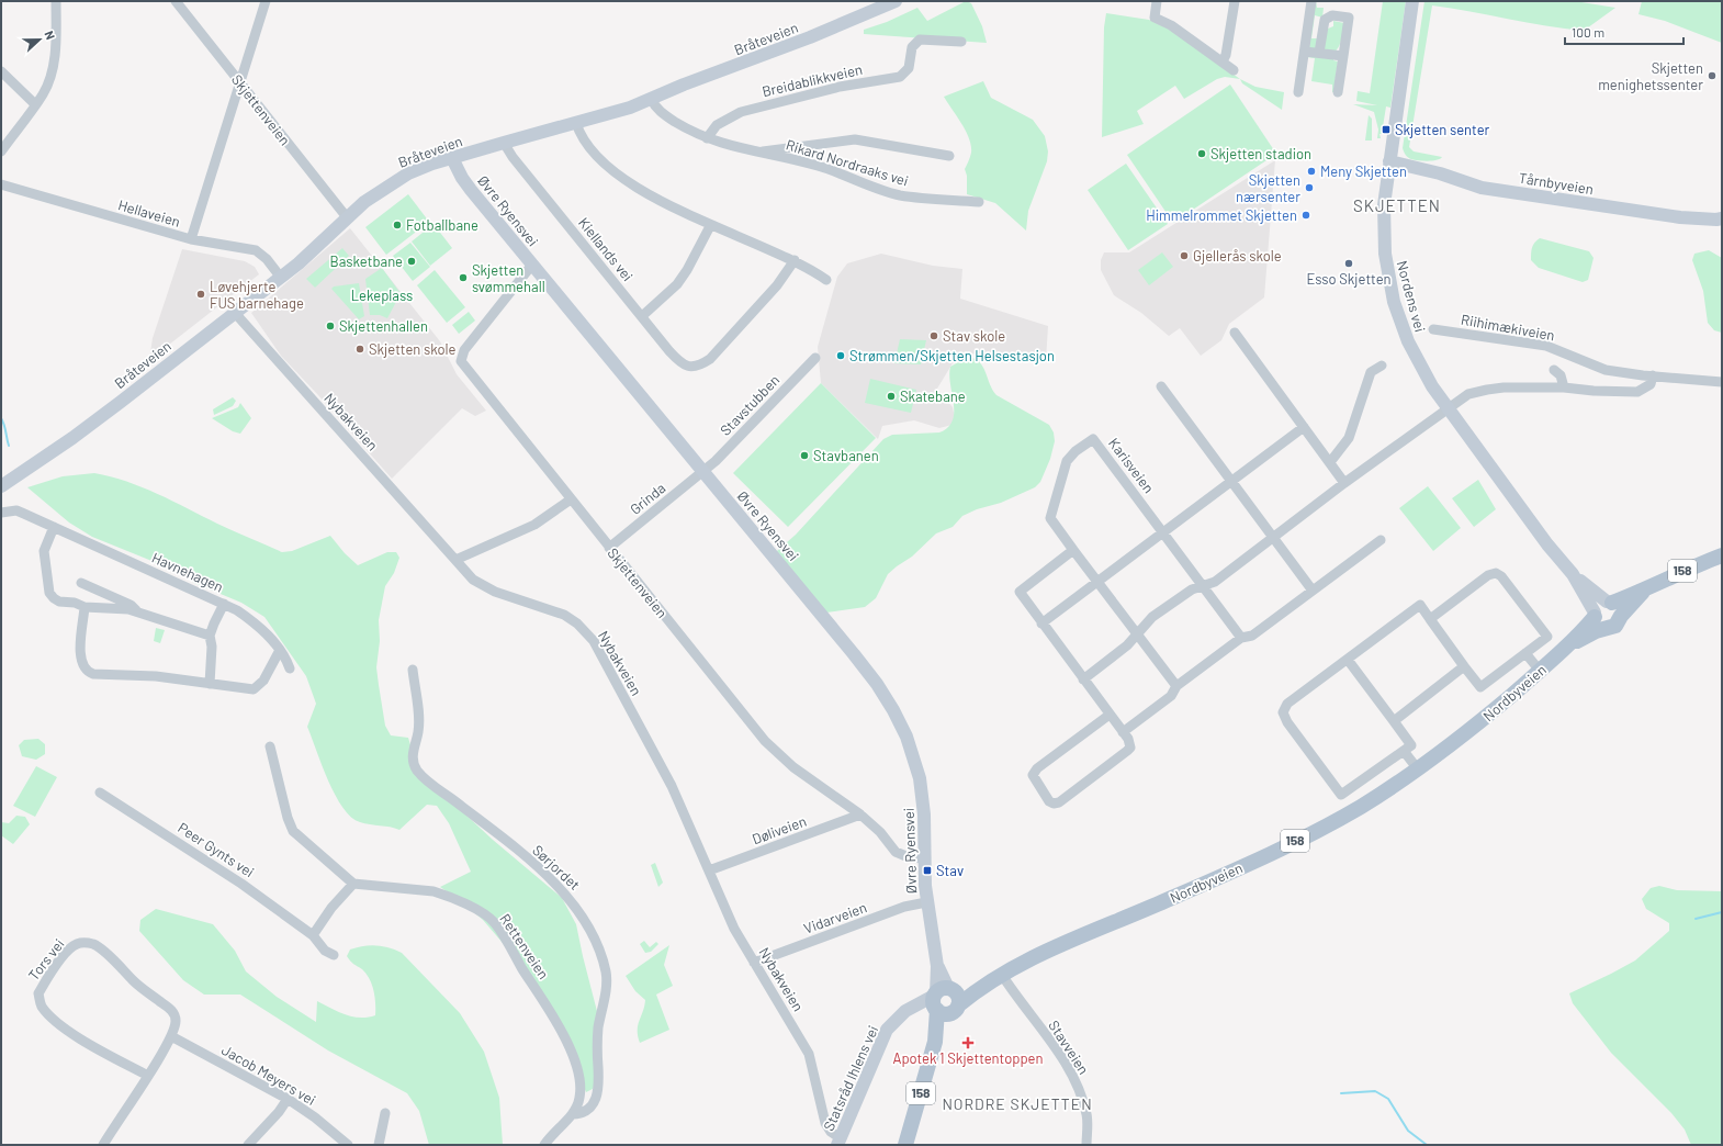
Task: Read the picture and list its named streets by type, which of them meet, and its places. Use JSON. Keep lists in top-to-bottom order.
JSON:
{
  "streets": {
    "main road": ["158", "Nordbyveien"],
    "street": [
      "Bråteveien",
      "Breidablikkveien",
      "Skjettenveien",
      "Rikard Nordraaks vei",
      "Tårnbyveien",
      "Øvre Ryensvei",
      "Hellaveien",
      "Kiellands vei",
      "Nordens vei",
      "Riihimækiveien",
      "Stavstubben",
      "Nybakveien",
      "Karisveien",
      "Grinda",
      "Havnehagen",
      "Døliveien",
      "Peer Gynts vei",
      "Sørjordet",
      "Vidarveien",
      "Rettenveien",
      "Tors vei",
      "Stavveien",
      "Jacob Meyers vei",
      "Statsråd Ihlens vei"
    ]
  },
  "crossings": [
    ["Bråteveien", "Skjettenveien"],
    ["Bråteveien", "Rikard Nordraaks vei"],
    ["Bråteveien", "Øvre Ryensvei"],
    ["Bråteveien", "Hellaveien"],
    ["Bråteveien", "Kiellands vei"],
    ["Bråteveien", "Nybakveien"],
    ["Breidablikkveien", "Rikard Nordraaks vei"],
    ["Skjettenveien", "Øvre Ryensvei"],
    ["Skjettenveien", "Grinda"],
    ["Skjettenveien", "Døliveien"],
    ["Tårnbyveien", "Nordens vei"],
    ["Øvre Ryensvei", "Stavstubben"],
    ["Øvre Ryensvei", "Grinda"],
    ["Øvre Ryensvei", "158"],
    ["Øvre Ryensvei", "Nordbyveien"],
    ["Øvre Ryensvei", "Vidarveien"],
    ["Øvre Ryensvei", "Statsråd Ihlens vei"],
    ["Nordens vei", "Nordbyveien"],
    ["Stavstubben", "Grinda"],
    ["Nybakveien", "Døliveien"],
    ["Nybakveien", "Vidarveien"],
    ["Nybakveien", "Statsråd Ihlens vei"],
    ["158", "Nordbyveien"],
    ["158", "Statsråd Ihlens vei"],
    ["Nordbyveien", "Stavveien"],
    ["Nordbyveien", "Statsråd Ihlens vei"],
    ["Sørjordet", "Rettenveien"],
    ["Tors vei", "Jacob Meyers vei"]
  ],
  "districts": ["SKJETTEN", "NORDRE SKJETTEN"],
  "parks": ["Lekeplass"],
  "places": {
    "other": [
      "Skjetten menighetssenter",
      "Skjetten stadion",
      "Meny Skjetten",
      "Skjetten nærsenter",
      "Himmelrommet Skjetten",
      "Fotballbane",
      "Gjellerås skole",
      "Basketbane",
      "Esso Skjetten",
      "Skjetten svømmehall",
      "Løvehjerte FUS barnehage",
      "Skjettenhallen",
      "Stav skole",
      "Skjetten skole",
      "Strømmen/Skjetten Helsestasjon",
      "Skatebane",
      "Stavbanen"
    ],
    "transit": ["Skjetten senter", "Stav"],
    "health": ["Apotek 1 Skjettentoppen"]
  },
  "scale_bar": "100 m",
  "north": "right"
}
